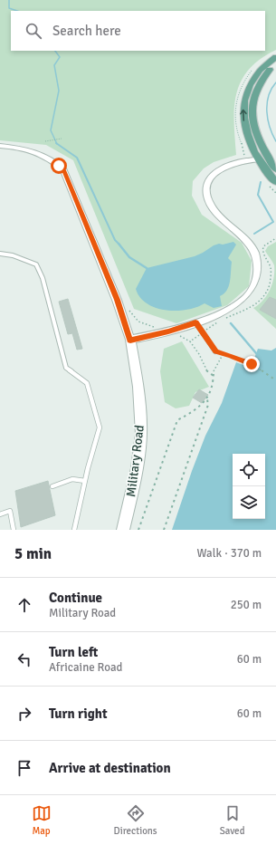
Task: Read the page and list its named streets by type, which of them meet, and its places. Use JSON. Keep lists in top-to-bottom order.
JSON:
{
  "streets": {
    "street": ["Military Road"]
  },
  "page": {
    "search": "Search here",
    "heading": ["5 min", "Walk · 370 m"],
    "list": [
      ["Continue", "Military Road", "250 m"],
      ["Turn left", "Africaine Road", "60 m"],
      ["Turn right", "60 m"],
      "Arrive at destination"
    ],
    "nav": ["Map", "Directions", "Saved"]
  }
}
